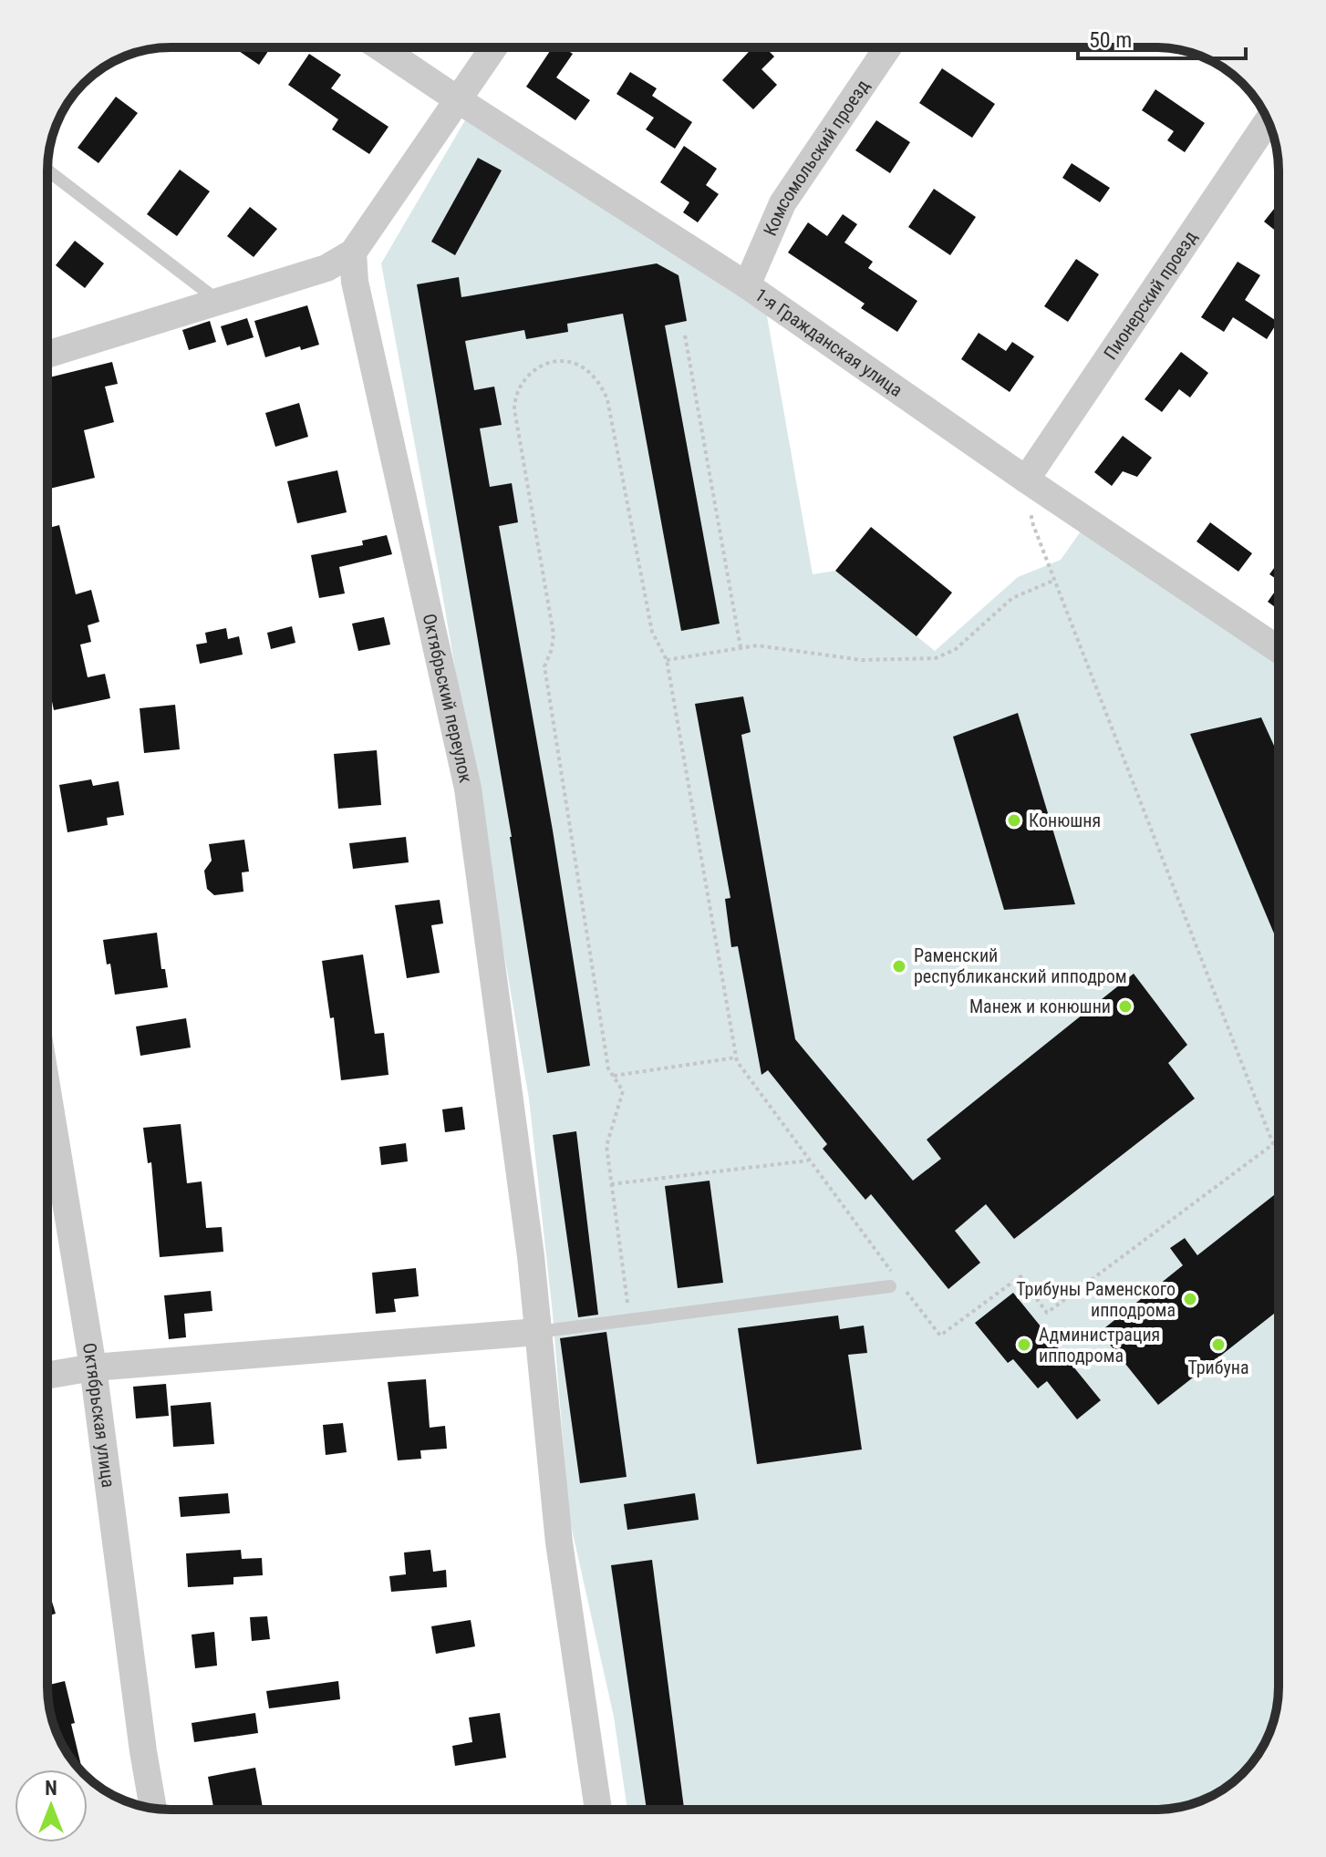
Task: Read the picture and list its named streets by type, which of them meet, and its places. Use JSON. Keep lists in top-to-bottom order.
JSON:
{
  "streets": {
    "street": [
      "Комсомольский проезд",
      "Пионерский проезд",
      "1-я Гражданская улица",
      "Октябрьский переулок",
      "Октябрьская улица"
    ]
  },
  "crossings": [
    ["Комсомольский проезд", "1-я Гражданская улица"],
    ["Пионерский проезд", "1-я Гражданская улица"]
  ],
  "places": [
    "Конюшня",
    "Раменский республиканский ипподром",
    "Манеж и конюшни",
    "Трибуны Раменского ипподрома",
    "Администрация ипподрома",
    "Трибуна"
  ],
  "scale_bar": "50 m",
  "north": "top"
}
